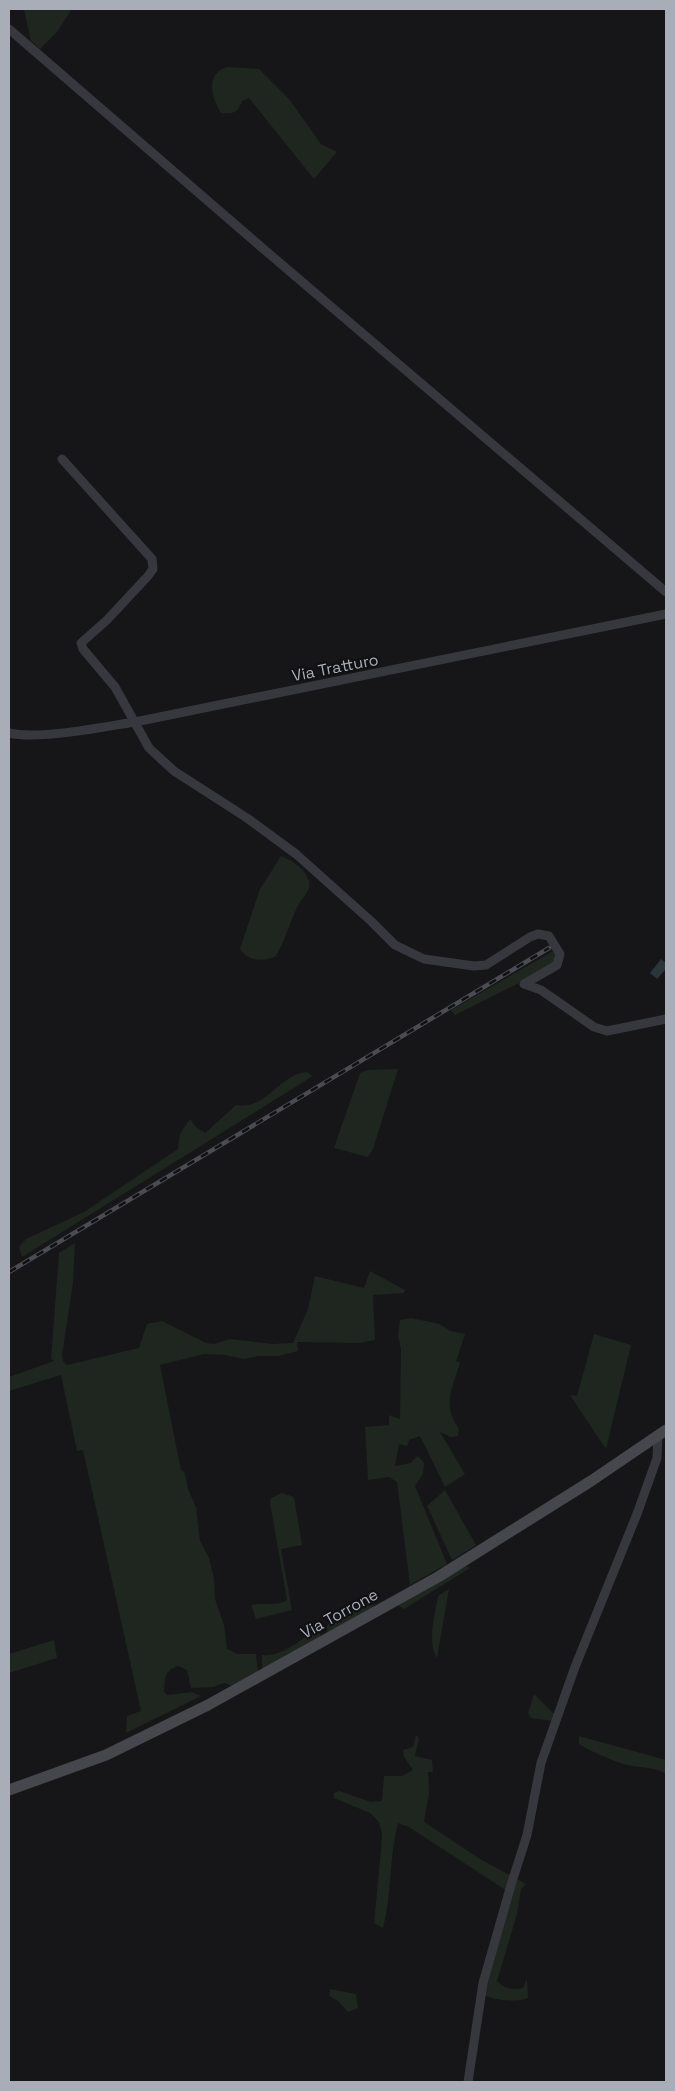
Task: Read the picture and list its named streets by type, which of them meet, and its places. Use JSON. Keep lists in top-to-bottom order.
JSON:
{
  "streets": {
    "main road": ["Via Torrone"],
    "street": ["Via Tratturo"]
  }
}
